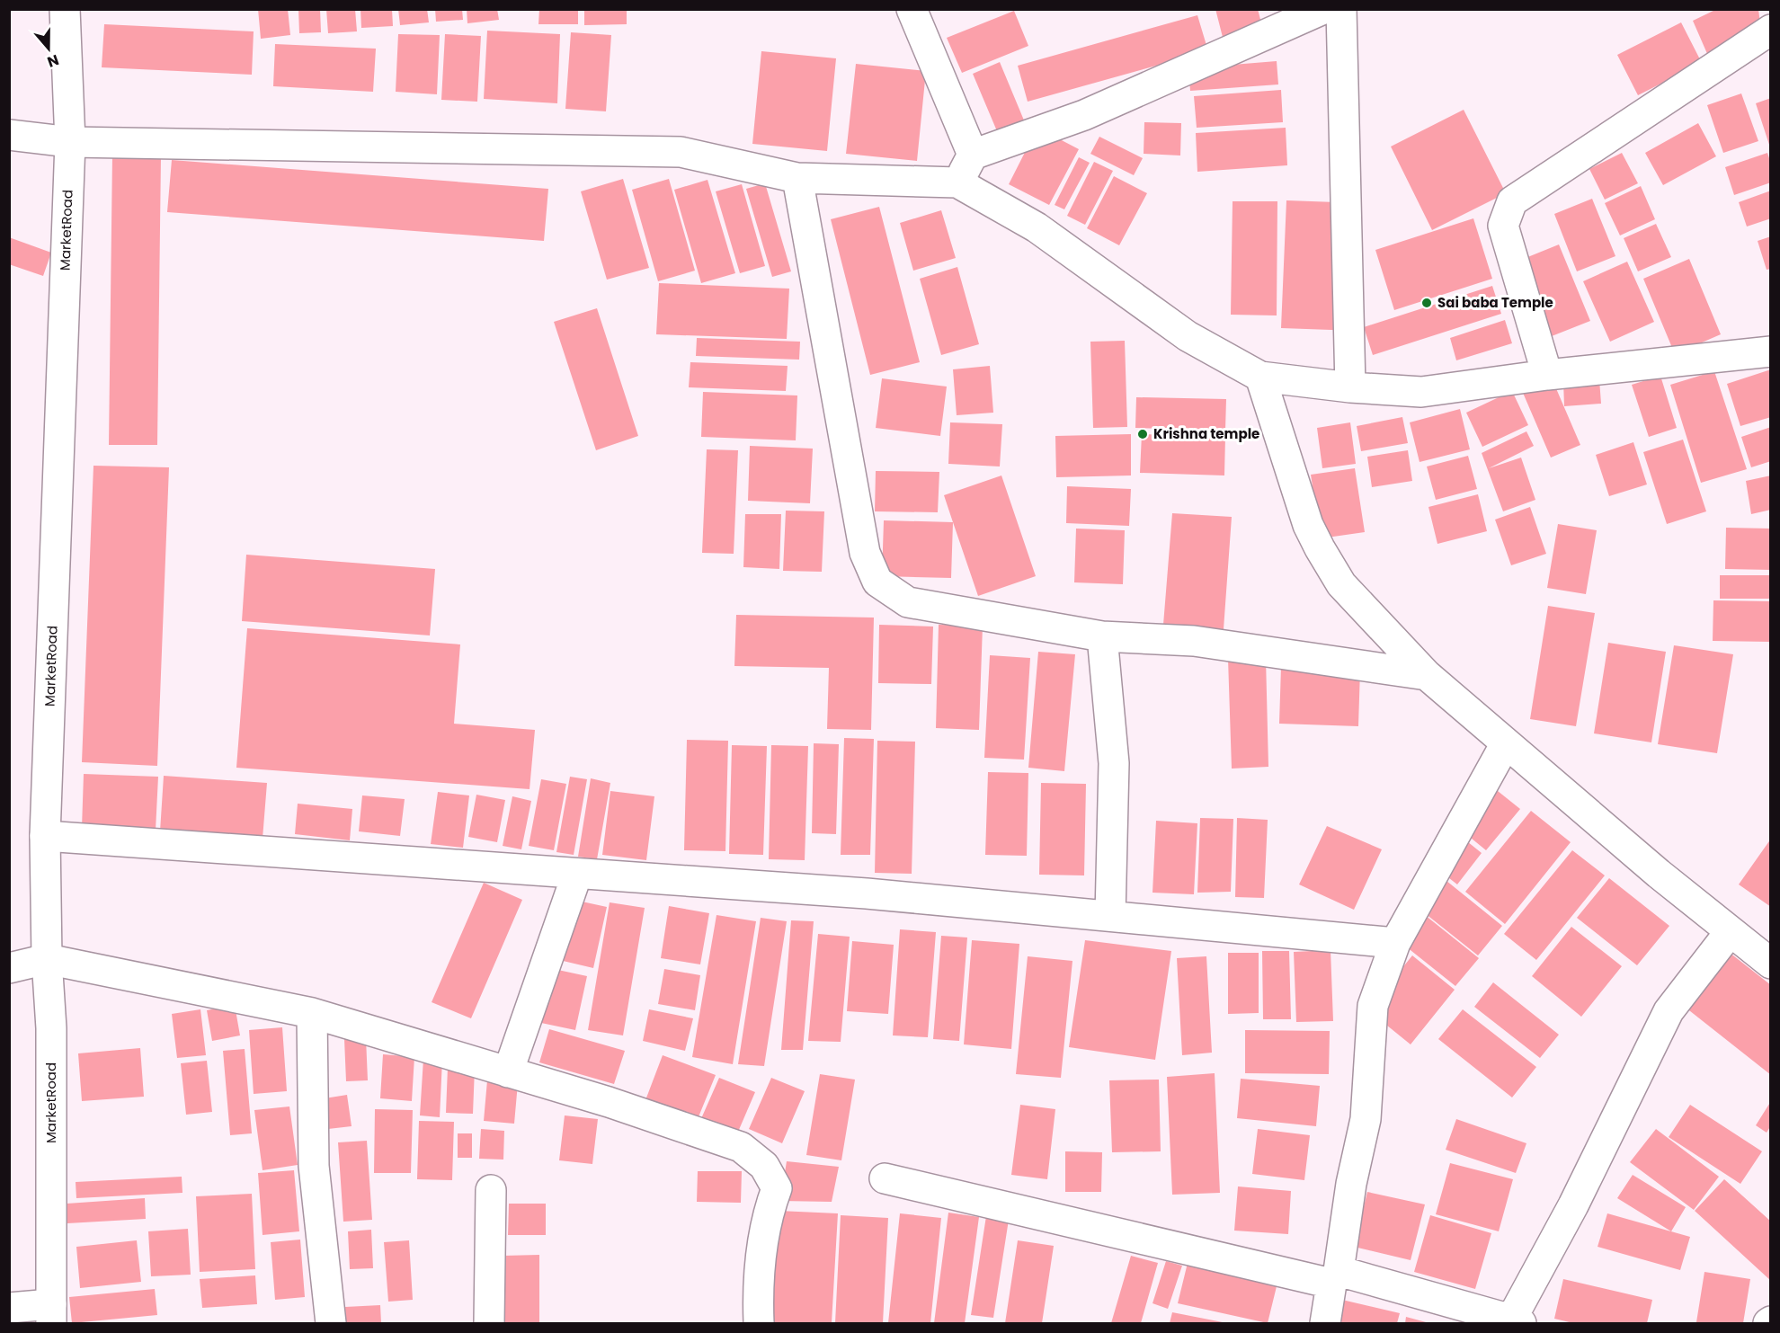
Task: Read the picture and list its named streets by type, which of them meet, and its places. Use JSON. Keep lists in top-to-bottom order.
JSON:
{
  "streets": {
    "street": ["MarketRoad"]
  },
  "places": ["Sai baba Temple", "Krishna temple"],
  "north": "bottom"
}
